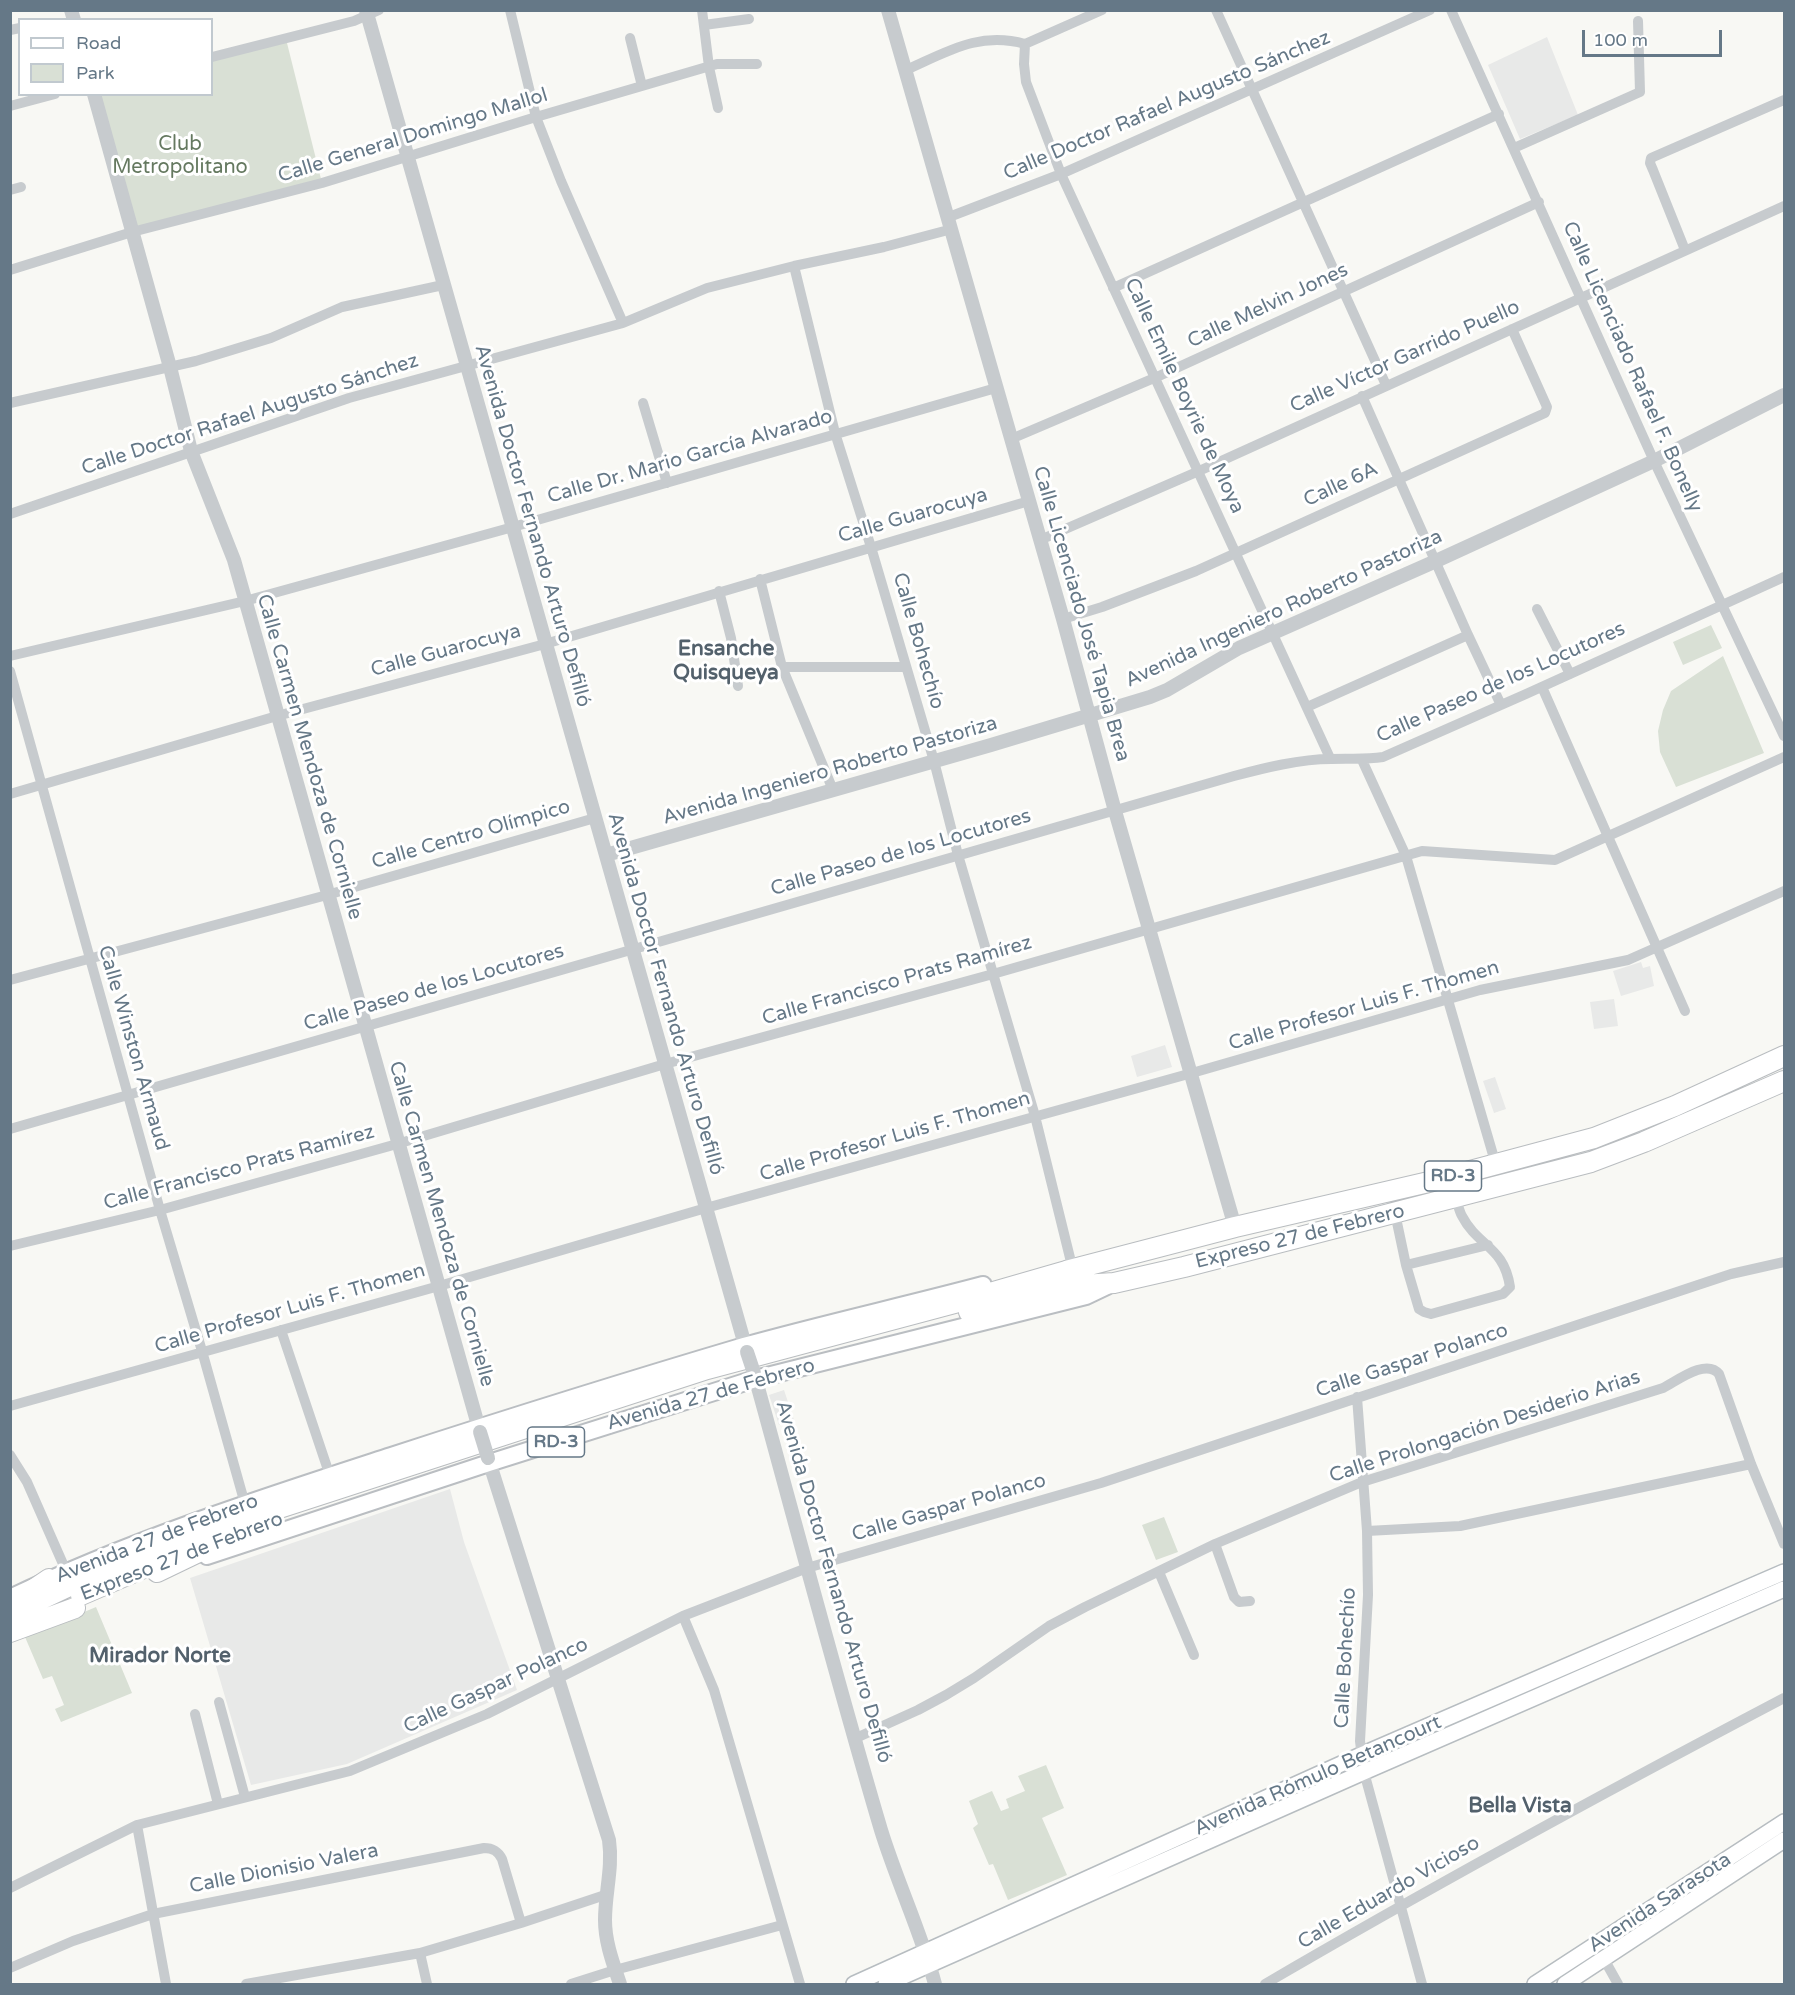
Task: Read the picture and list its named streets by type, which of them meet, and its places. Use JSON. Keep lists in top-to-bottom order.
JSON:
{
  "streets": {
    "highway": ["RD-3", "Expreso 27 de Febrero"],
    "main road": ["Avenida 27 de Febrero", "Avenida Rómulo Betancourt", "Avenida Sarasota"],
    "street": [
      "Calle Doctor Rafael Augusto Sánchez",
      "Calle General Domingo Mallol",
      "Calle Melvin Jones",
      "Calle Víctor Garrido Puello",
      "Calle Licenciado Rafael F. Bonelly",
      "Calle Emile Boyrie de Moya",
      "Calle Dr. Mario García Alvarado",
      "Calle 6A",
      "Calle Guarocuya",
      "Avenida Doctor Fernando Arturo Defilló",
      "Avenida Ingeniero Roberto Pastoriza",
      "Calle Licenciado José Tapia Brea",
      "Calle Bohechío",
      "Calle Paseo de los Locutores",
      "Calle Carmen Mendoza de Cornielle",
      "Calle Centro Olímpico",
      "Calle Francisco Prats Ramírez",
      "Calle Profesor Luis F. Thomen",
      "Calle Winston Armaud",
      "Calle Gaspar Polanco",
      "Calle Prolongación Desiderio Arias",
      "Calle Dionisio Valera",
      "Calle Eduardo Vicioso"
    ]
  },
  "crossings": [
    ["Calle Doctor Rafael Augusto Sánchez", "Calle Emile Boyrie de Moya"],
    ["Calle Doctor Rafael Augusto Sánchez", "Avenida Doctor Fernando Arturo Defilló"],
    ["Calle Doctor Rafael Augusto Sánchez", "Calle Licenciado José Tapia Brea"],
    ["Calle Doctor Rafael Augusto Sánchez", "Calle Bohechío"],
    ["Calle Doctor Rafael Augusto Sánchez", "Calle Carmen Mendoza de Cornielle"],
    ["Calle General Domingo Mallol", "Avenida Doctor Fernando Arturo Defilló"],
    ["Calle General Domingo Mallol", "Calle Carmen Mendoza de Cornielle"],
    ["Calle Melvin Jones", "Calle Licenciado Rafael F. Bonelly"],
    ["Calle Melvin Jones", "Calle Emile Boyrie de Moya"],
    ["Calle Melvin Jones", "Calle Licenciado José Tapia Brea"],
    ["Calle Víctor Garrido Puello", "Calle Licenciado Rafael F. Bonelly"],
    ["Calle Víctor Garrido Puello", "Calle Emile Boyrie de Moya"],
    ["Calle Víctor Garrido Puello", "Calle 6A"],
    ["Calle Víctor Garrido Puello", "Calle Licenciado José Tapia Brea"],
    ["Calle Licenciado Rafael F. Bonelly", "Avenida Ingeniero Roberto Pastoriza"],
    ["Calle Licenciado Rafael F. Bonelly", "Calle Paseo de los Locutores"],
    ["Calle Emile Boyrie de Moya", "Calle 6A"],
    ["Calle Emile Boyrie de Moya", "Avenida Ingeniero Roberto Pastoriza"],
    ["Calle Emile Boyrie de Moya", "Calle Paseo de los Locutores"],
    ["Calle Dr. Mario García Alvarado", "Avenida Doctor Fernando Arturo Defilló"],
    ["Calle Dr. Mario García Alvarado", "Calle Licenciado José Tapia Brea"],
    ["Calle Dr. Mario García Alvarado", "Calle Bohechío"],
    ["Calle Dr. Mario García Alvarado", "Calle Carmen Mendoza de Cornielle"],
    ["Calle 6A", "Calle Licenciado José Tapia Brea"],
    ["Calle Guarocuya", "Avenida Doctor Fernando Arturo Defilló"],
    ["Calle Guarocuya", "Calle Licenciado José Tapia Brea"],
    ["Calle Guarocuya", "Calle Bohechío"],
    ["Calle Guarocuya", "Calle Carmen Mendoza de Cornielle"],
    ["Calle Guarocuya", "Calle Winston Armaud"],
    ["Avenida Doctor Fernando Arturo Defilló", "Avenida Ingeniero Roberto Pastoriza"],
    ["Avenida Doctor Fernando Arturo Defilló", "Calle Paseo de los Locutores"],
    ["Avenida Doctor Fernando Arturo Defilló", "Calle Centro Olímpico"],
    ["Avenida Doctor Fernando Arturo Defilló", "Calle Francisco Prats Ramírez"],
    ["Avenida Doctor Fernando Arturo Defilló", "Calle Profesor Luis F. Thomen"],
    ["Avenida Doctor Fernando Arturo Defilló", "Calle Gaspar Polanco"],
    ["Avenida Doctor Fernando Arturo Defilló", "Avenida 27 de Febrero"],
    ["Avenida Doctor Fernando Arturo Defilló", "Calle Prolongación Desiderio Arias"],
    ["Avenida Doctor Fernando Arturo Defilló", "Avenida Rómulo Betancourt"],
    ["Avenida Ingeniero Roberto Pastoriza", "Calle Licenciado José Tapia Brea"],
    ["Avenida Ingeniero Roberto Pastoriza", "Calle Bohechío"],
    ["Calle Licenciado José Tapia Brea", "Calle Paseo de los Locutores"],
    ["Calle Licenciado José Tapia Brea", "Calle Francisco Prats Ramírez"],
    ["Calle Licenciado José Tapia Brea", "Calle Profesor Luis F. Thomen"],
    ["Calle Licenciado José Tapia Brea", "Expreso 27 de Febrero"],
    ["Calle Bohechío", "Calle Paseo de los Locutores"],
    ["Calle Bohechío", "Calle Francisco Prats Ramírez"],
    ["Calle Bohechío", "Calle Profesor Luis F. Thomen"],
    ["Calle Bohechío", "Expreso 27 de Febrero"],
    ["Calle Bohechío", "Calle Gaspar Polanco"],
    ["Calle Bohechío", "Avenida 27 de Febrero"],
    ["Calle Bohechío", "Calle Prolongación Desiderio Arias"],
    ["Calle Bohechío", "Avenida Rómulo Betancourt"],
    ["Calle Bohechío", "Calle Eduardo Vicioso"],
    ["Calle Paseo de los Locutores", "Calle Carmen Mendoza de Cornielle"],
    ["Calle Paseo de los Locutores", "Calle Winston Armaud"],
    ["Calle Carmen Mendoza de Cornielle", "Calle Centro Olímpico"],
    ["Calle Carmen Mendoza de Cornielle", "Calle Francisco Prats Ramírez"],
    ["Calle Carmen Mendoza de Cornielle", "Calle Profesor Luis F. Thomen"],
    ["Calle Carmen Mendoza de Cornielle", "Avenida 27 de Febrero"],
    ["Calle Centro Olímpico", "Calle Winston Armaud"],
    ["Calle Francisco Prats Ramírez", "Calle Winston Armaud"],
    ["Calle Profesor Luis F. Thomen", "Calle Winston Armaud"],
    ["Calle Winston Armaud", "Avenida 27 de Febrero"],
    ["Expreso 27 de Febrero", "Avenida 27 de Febrero"]
  ],
  "districts": ["Ensanche Quisqueya", "Mirador Norte", "Bella Vista"],
  "parks": ["Club Metropolitano"],
  "legend": ["Road", "Park"],
  "scale_bar": "100 m"
}
